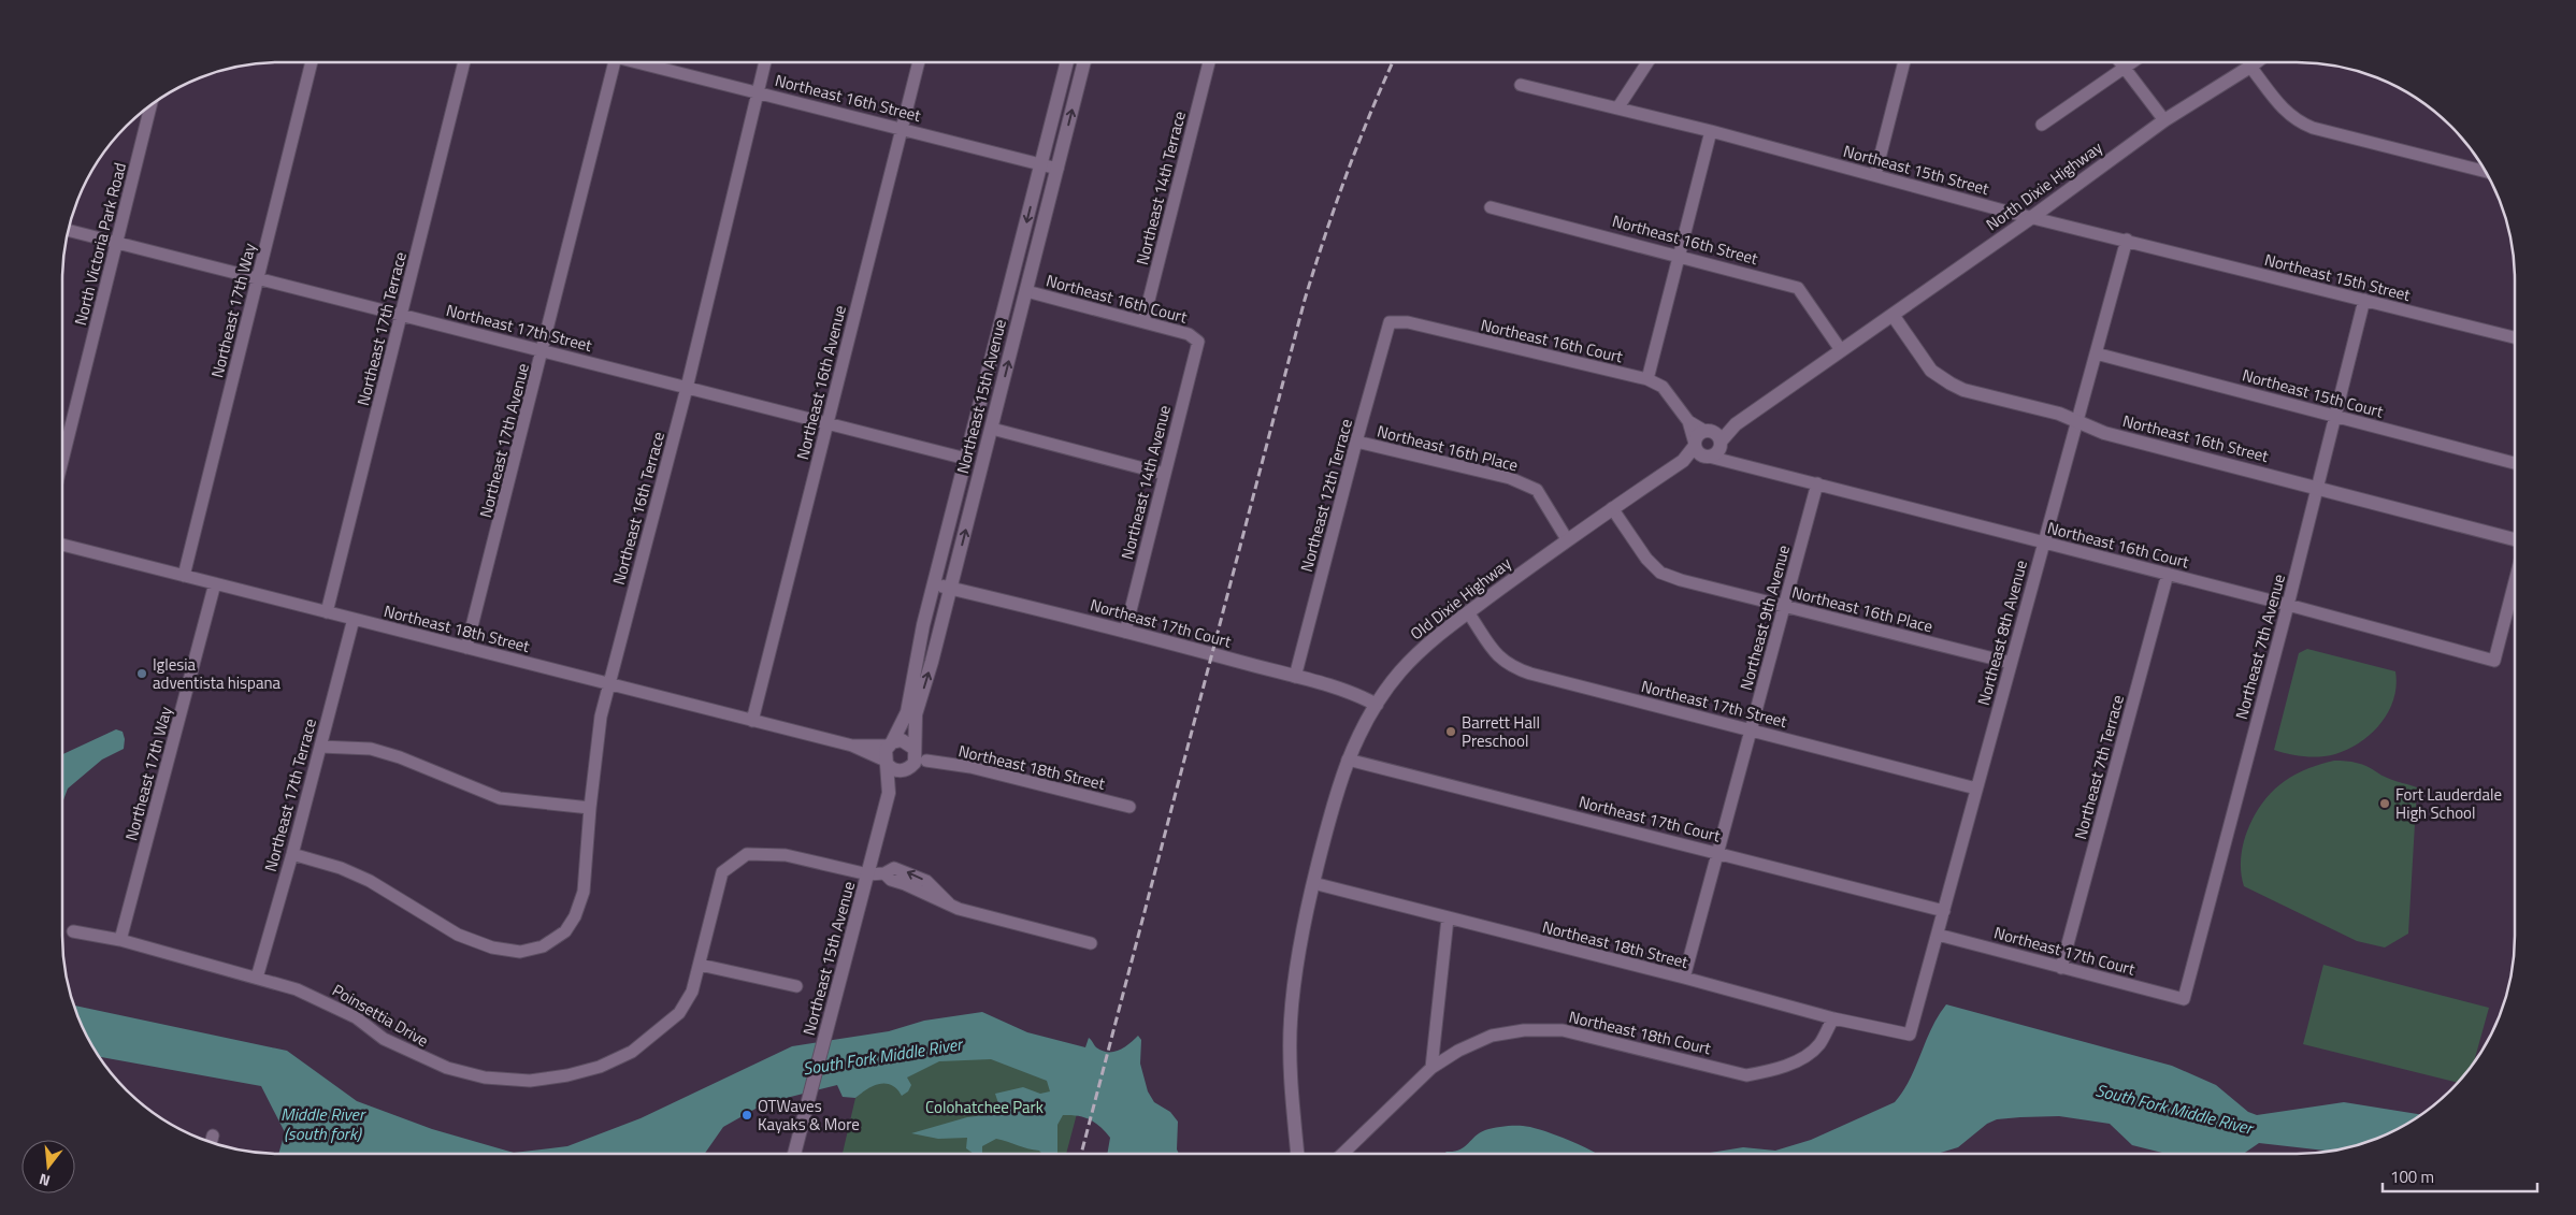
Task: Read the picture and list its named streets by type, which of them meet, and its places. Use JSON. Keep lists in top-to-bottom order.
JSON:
{
  "streets": {
    "street": [
      "Northeast 16th Street",
      "Northeast 15th Street",
      "North Dixie Highway",
      "Northeast 14th Terrace",
      "North Victoria Park Road",
      "Northeast 16th Court",
      "Northeast 17th Way",
      "Northeast 17th Street",
      "Northeast 17th Terrace",
      "Northeast 16th Avenue",
      "Northeast 15th Court",
      "Northeast 15th Avenue",
      "Northeast 17th Avenue",
      "Northeast 16th Place",
      "Northeast 14th Avenue",
      "Northeast 12th Terrace",
      "Northeast 16th Terrace",
      "Old Dixie Highway",
      "Northeast 9th Avenue",
      "Northeast 17th Court",
      "Northeast 18th Street",
      "Northeast 8th Avenue",
      "Northeast 7th Avenue",
      "Northeast 7th Terrace",
      "Poinsettia Drive",
      "Northeast 18th Court"
    ]
  },
  "crossings": [
    ["Northeast 16th Street", "North Dixie Highway"],
    ["Northeast 16th Street", "Northeast 16th Avenue"],
    ["Northeast 16th Street", "Northeast 15th Avenue"],
    ["Northeast 16th Street", "Northeast 16th Terrace"],
    ["Northeast 16th Street", "Northeast 8th Avenue"],
    ["Northeast 16th Street", "Northeast 7th Avenue"],
    ["Northeast 15th Street", "North Dixie Highway"],
    ["Northeast 15th Street", "Northeast 8th Avenue"],
    ["Northeast 15th Street", "Northeast 7th Avenue"],
    ["Northeast 14th Terrace", "Northeast 16th Court"],
    ["North Victoria Park Road", "Northeast 17th Street"],
    ["Northeast 16th Court", "Northeast 15th Avenue"],
    ["Northeast 16th Court", "Northeast 14th Avenue"],
    ["Northeast 16th Court", "Northeast 12th Terrace"],
    ["Northeast 16th Court", "Old Dixie Highway"],
    ["Northeast 16th Court", "Northeast 9th Avenue"],
    ["Northeast 16th Court", "Northeast 8th Avenue"],
    ["Northeast 16th Court", "Northeast 7th Avenue"],
    ["Northeast 16th Court", "Northeast 7th Terrace"],
    ["Northeast 17th Way", "Northeast 17th Street"],
    ["Northeast 17th Way", "Northeast 18th Street"],
    ["Northeast 17th Way", "Poinsettia Drive"],
    ["Northeast 17th Street", "Northeast 17th Terrace"],
    ["Northeast 17th Street", "Northeast 16th Avenue"],
    ["Northeast 17th Street", "Northeast 15th Avenue"],
    ["Northeast 17th Street", "Northeast 17th Avenue"],
    ["Northeast 17th Street", "Northeast 16th Terrace"],
    ["Northeast 17th Street", "Old Dixie Highway"],
    ["Northeast 17th Street", "Northeast 9th Avenue"],
    ["Northeast 17th Street", "Northeast 8th Avenue"],
    ["Northeast 17th Terrace", "Northeast 16th Terrace"],
    ["Northeast 17th Terrace", "Northeast 18th Street"],
    ["Northeast 17th Terrace", "Poinsettia Drive"],
    ["Northeast 16th Avenue", "Northeast 18th Street"],
    ["Northeast 15th Court", "Northeast 8th Avenue"],
    ["Northeast 15th Court", "Northeast 7th Avenue"],
    ["Northeast 15th Avenue", "Northeast 17th Court"],
    ["Northeast 15th Avenue", "Northeast 18th Street"],
    ["Northeast 15th Avenue", "Poinsettia Drive"],
    ["Northeast 17th Avenue", "Northeast 18th Street"],
    ["Northeast 16th Place", "Northeast 12th Terrace"],
    ["Northeast 16th Place", "Old Dixie Highway"],
    ["Northeast 16th Place", "Northeast 9th Avenue"],
    ["Northeast 16th Place", "Northeast 8th Avenue"],
    ["Northeast 14th Avenue", "Northeast 17th Court"],
    ["Northeast 12th Terrace", "Northeast 17th Court"],
    ["Northeast 16th Terrace", "Northeast 18th Street"],
    ["Old Dixie Highway", "Northeast 17th Court"],
    ["Old Dixie Highway", "Northeast 18th Street"],
    ["Northeast 9th Avenue", "Northeast 17th Court"],
    ["Northeast 9th Avenue", "Northeast 18th Street"],
    ["Northeast 17th Court", "Northeast 8th Avenue"],
    ["Northeast 17th Court", "Northeast 7th Avenue"],
    ["Northeast 17th Court", "Northeast 7th Terrace"],
    ["Northeast 18th Street", "Northeast 8th Avenue"],
    ["Northeast 18th Street", "Northeast 18th Court"]
  ],
  "water": ["South Fork Middle River", "Middle River (south fork)"],
  "parks": ["Colohatchee Park"],
  "places": [
    "Iglesia adventista hispana",
    "Barrett Hall Preschool",
    "Fort Lauderdale High School",
    "OTWaves Kayaks & More"
  ],
  "scale_bar": "100 m",
  "north": "bottom"
}
